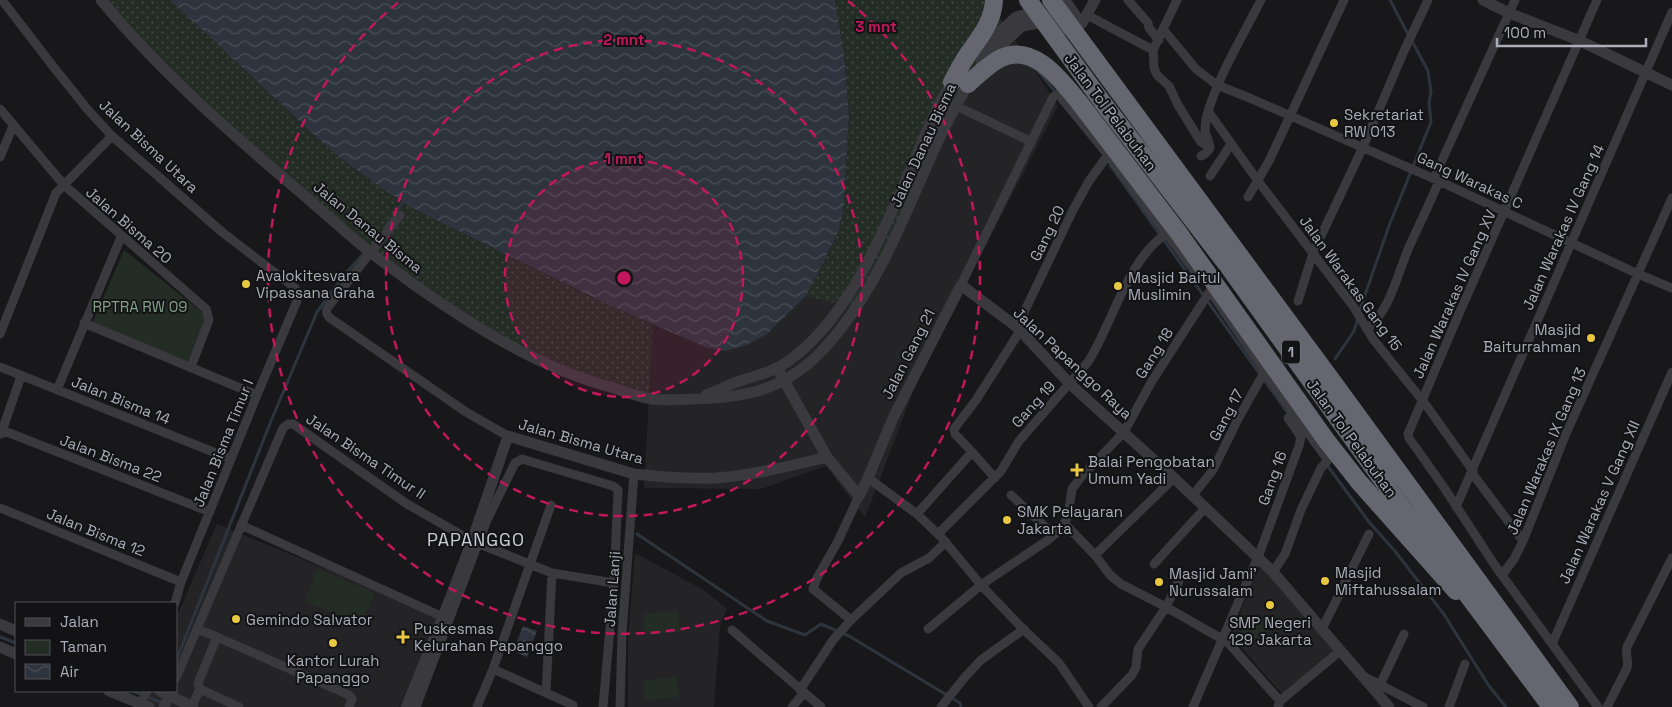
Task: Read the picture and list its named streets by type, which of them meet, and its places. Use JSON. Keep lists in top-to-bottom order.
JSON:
{
  "streets": {
    "highway": ["Jalan Tol Pelabuhan", "1"],
    "street": [
      "Jalan Danau Bisma",
      "Jalan Bisma Utara",
      "Gang Warakas C",
      "Jalan Bisma 20",
      "Jalan Warakas IV Gang 14",
      "Gang 20",
      "Jalan Warakas Gang 15",
      "Jalan Warakas IV Gang XV",
      "Gang 18",
      "Jalan Gang 21",
      "Jalan Papanggo Raya",
      "Jalan Bisma 14",
      "Gang 19",
      "Gang 17",
      "Jalan Bisma Timur I",
      "Jalan Warakas IX Gang 13",
      "Jalan Bisma Timur II",
      "Jalan Bisma 22",
      "Gang 16",
      "Jalan Warakas V Gang XII",
      "Jalan Bisma 12",
      "Jalan Lanji"
    ]
  },
  "crossings": [
    ["Jalan Danau Bisma", "Jalan Bisma Utara"],
    ["Jalan Bisma Utara", "Jalan Bisma Timur I"],
    ["Jalan Bisma Utara", "Jalan Lanji"],
    ["Gang Warakas C", "Jalan Warakas IV Gang 14"],
    ["Gang Warakas C", "Jalan Warakas IV Gang XV"],
    ["Gang Warakas C", "Jalan Warakas IX Gang 13"],
    ["Jalan Warakas IV Gang 14", "Jalan Warakas Gang 15"],
    ["Jalan Warakas IV Gang 14", "Jalan Warakas IV Gang XV"],
    ["Gang 20", "Jalan Gang 21"],
    ["Gang 20", "Jalan Papanggo Raya"],
    ["Jalan Warakas Gang 15", "Jalan Warakas IV Gang XV"],
    ["Jalan Warakas Gang 15", "Jalan Warakas IX Gang 13"],
    ["Gang 18", "Jalan Papanggo Raya"],
    ["Jalan Gang 21", "Jalan Papanggo Raya"],
    ["Jalan Papanggo Raya", "Gang 19"],
    ["Jalan Papanggo Raya", "Gang 17"],
    ["Jalan Papanggo Raya", "Gang 16"],
    ["Jalan Bisma 14", "Jalan Bisma Timur I"],
    ["Jalan Bisma Timur I", "Jalan Bisma 22"],
    ["Jalan Bisma Timur I", "Jalan Bisma 12"]
  ],
  "districts": ["PAPANGGO"],
  "parks": ["RPTRA RW 09"],
  "places": {
    "other": [
      "Sekretariat RW 013",
      "Avalokitesvara Vipassana Graha",
      "Masjid Baitul Muslimin",
      "Masjid Baiturrahman",
      "SMK Pelayaran Jakarta",
      "Masjid Miftahussalam",
      "Masjid Jami' Nurussalam",
      "SMP Negeri 129 Jakarta",
      "Gemindo Salvator",
      "Kantor Lurah Papanggo"
    ],
    "health": ["Balai Pengobatan Umum Yadi", "Puskesmas Kelurahan Papanggo"]
  },
  "legend": ["Jalan", "Taman", "Air"],
  "scale_bar": "100 m",
  "rings": ["3 mnt", "2 mnt", "1 mnt"]
}
